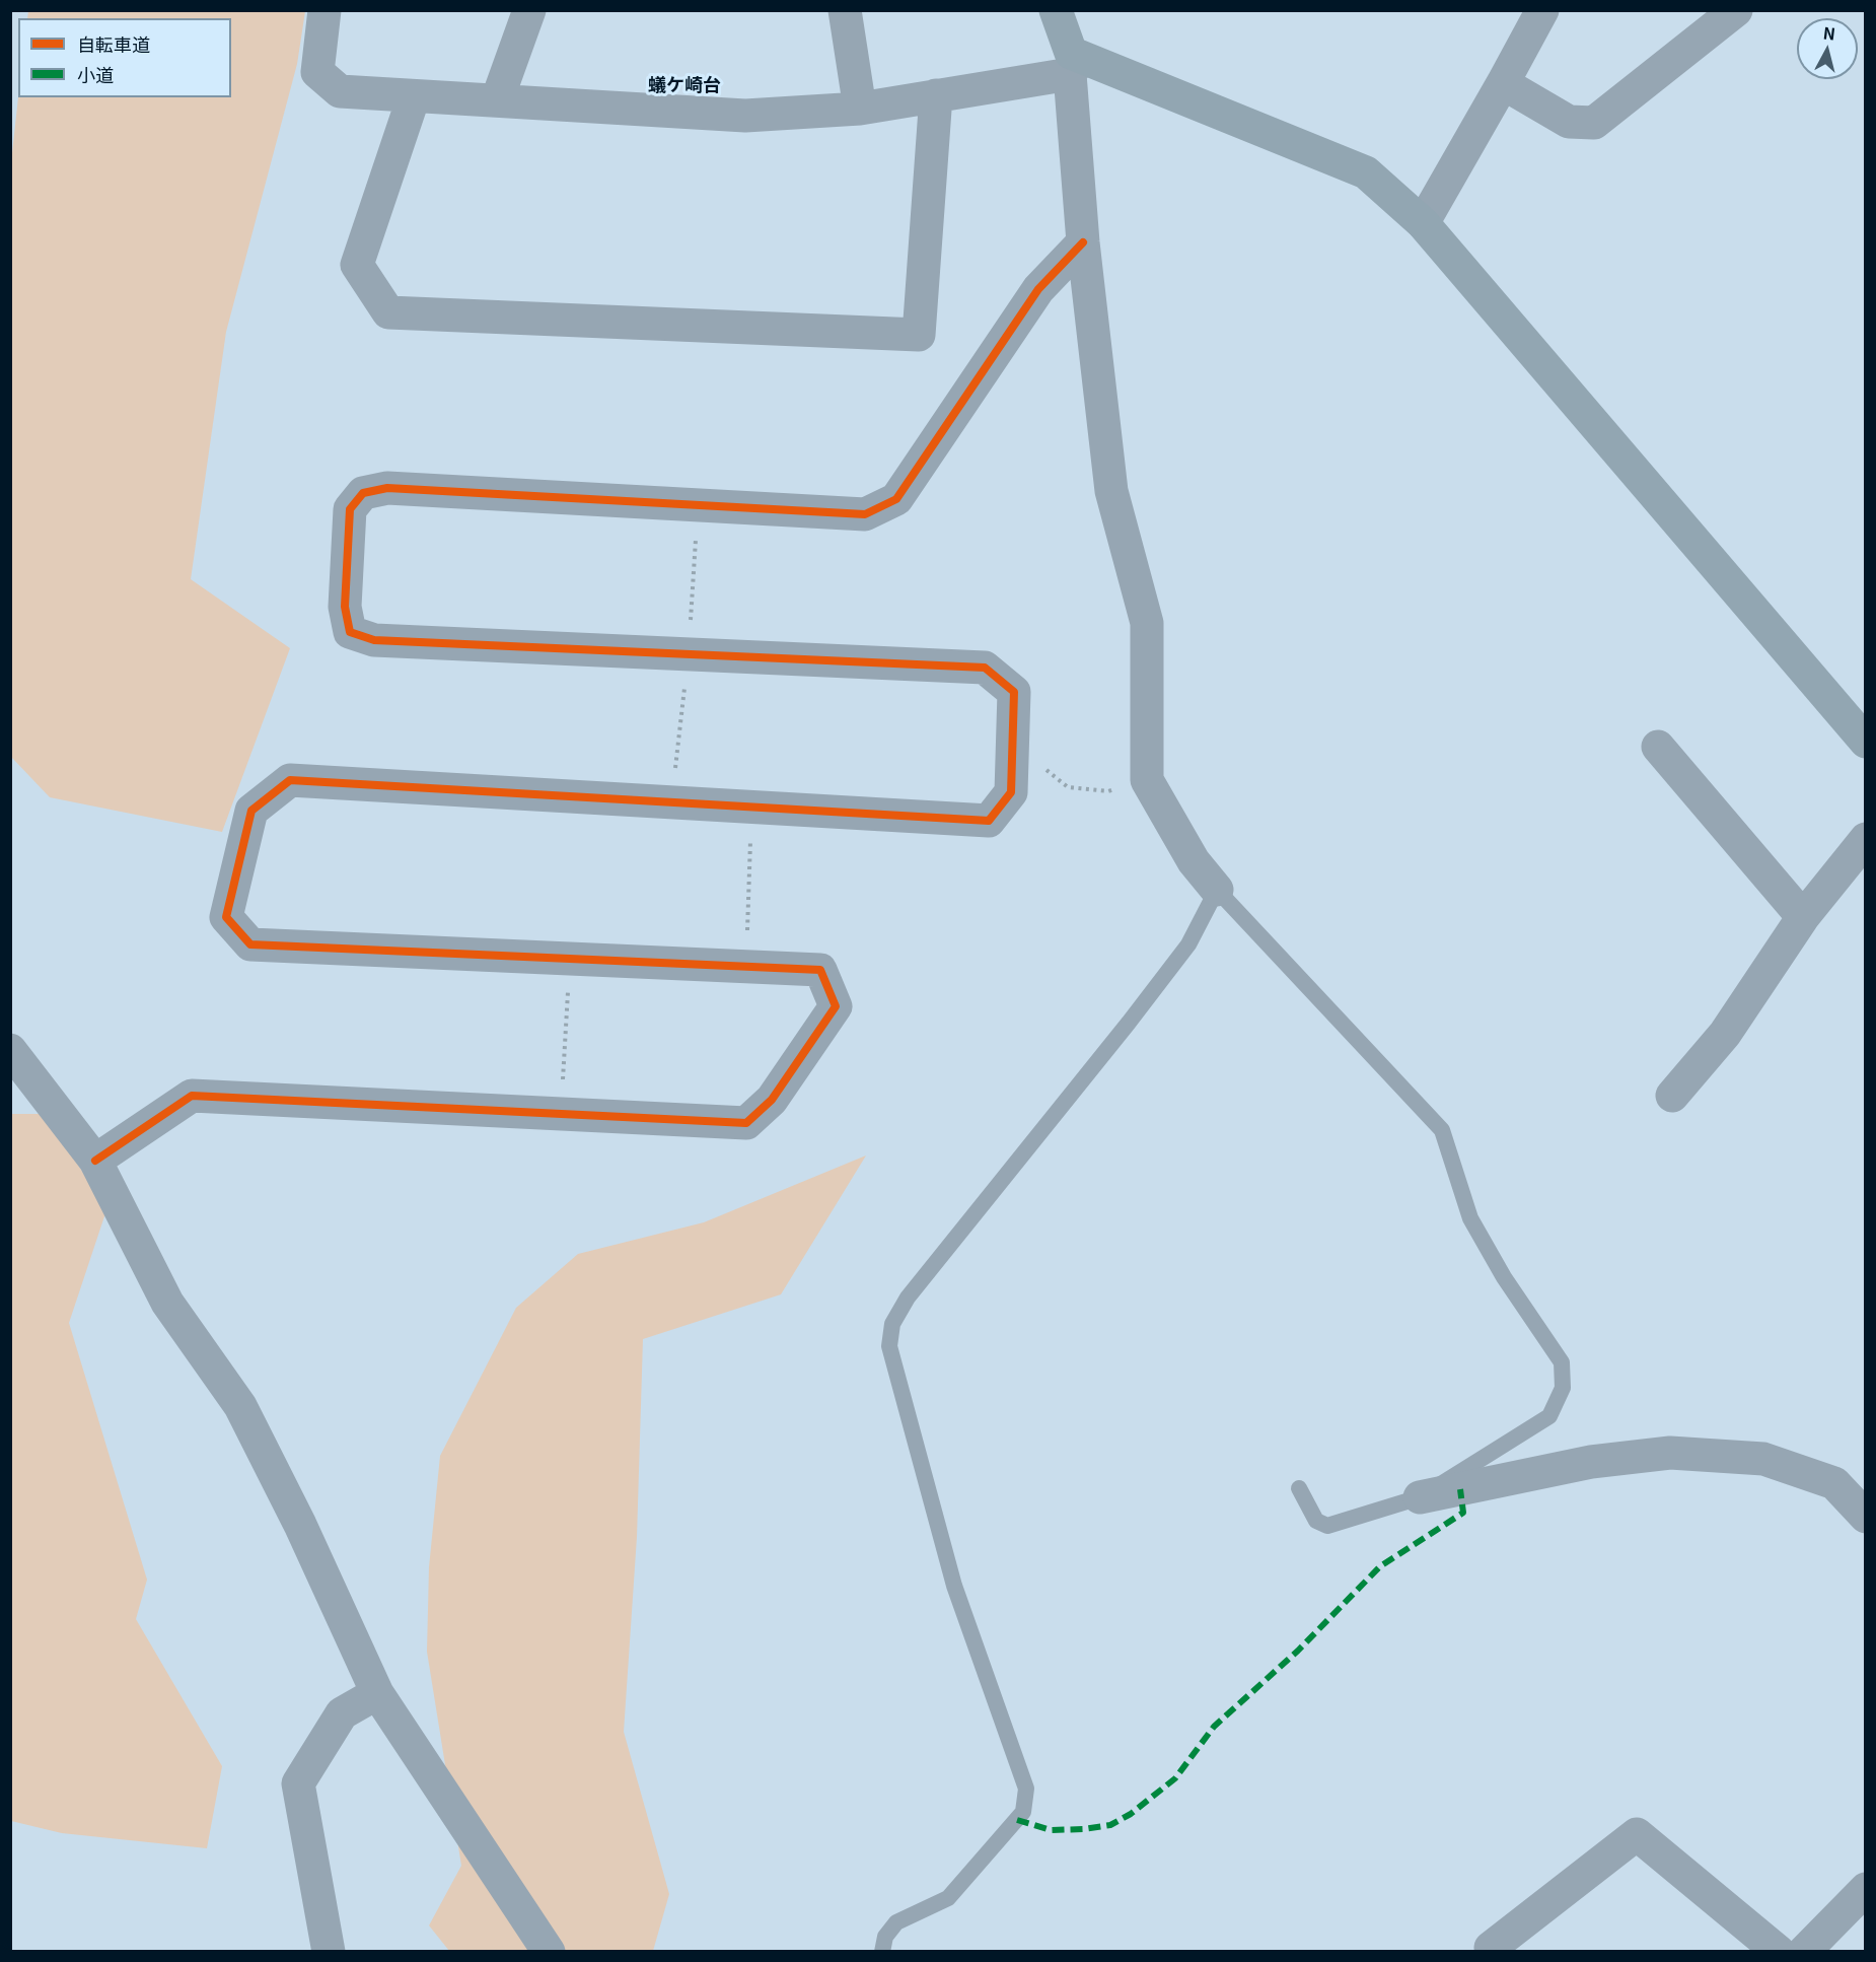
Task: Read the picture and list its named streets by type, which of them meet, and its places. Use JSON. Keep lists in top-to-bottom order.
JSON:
{
  "districts": ["蟻ケ崎台"],
  "legend": ["自転車道", "小道"],
  "north": "top"
}
